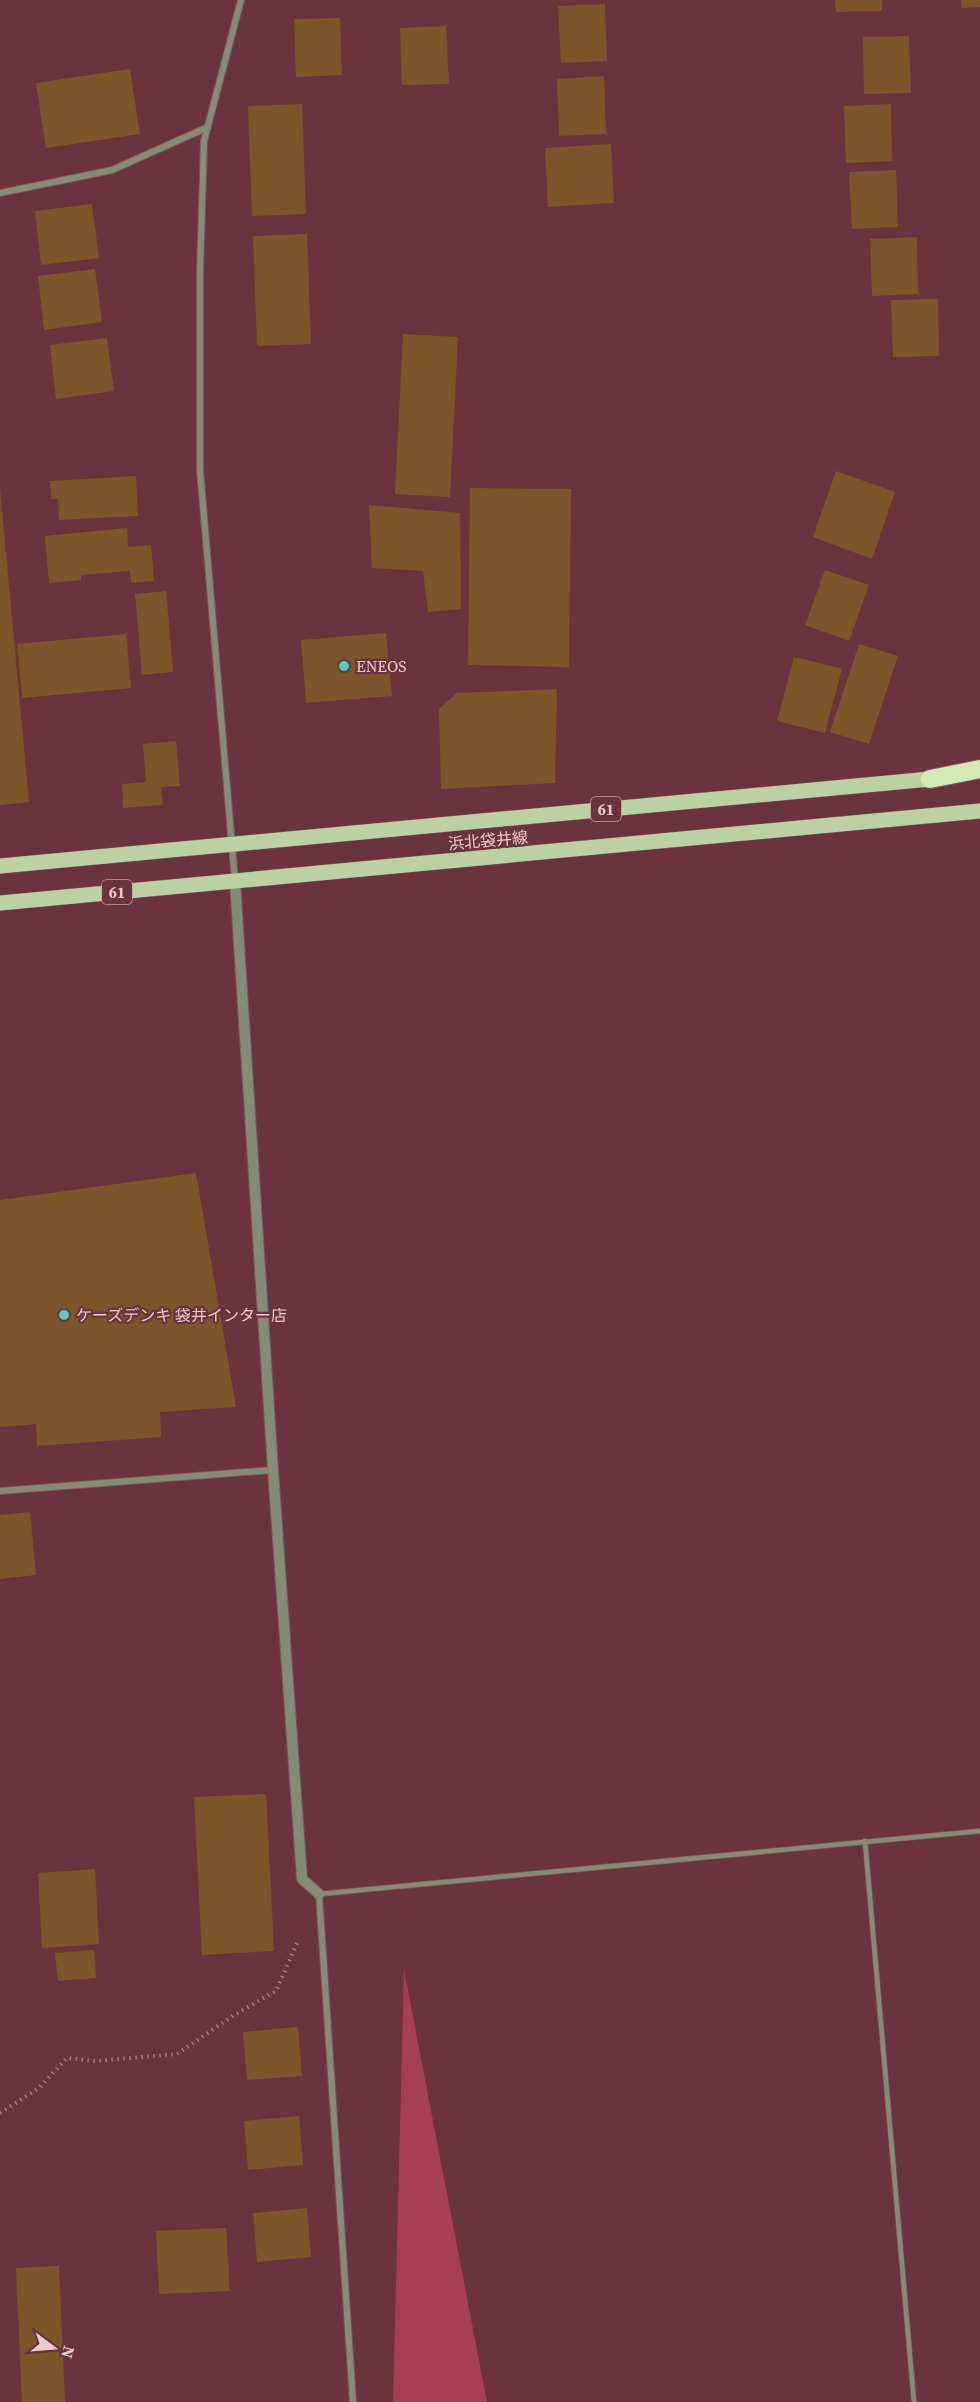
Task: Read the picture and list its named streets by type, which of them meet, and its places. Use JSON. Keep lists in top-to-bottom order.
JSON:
{
  "streets": {
    "main road": ["61", "浜北袋井線"]
  },
  "places": ["ENEOS", "ケーズデンキ 袋井インター店"],
  "north": "right"
}
